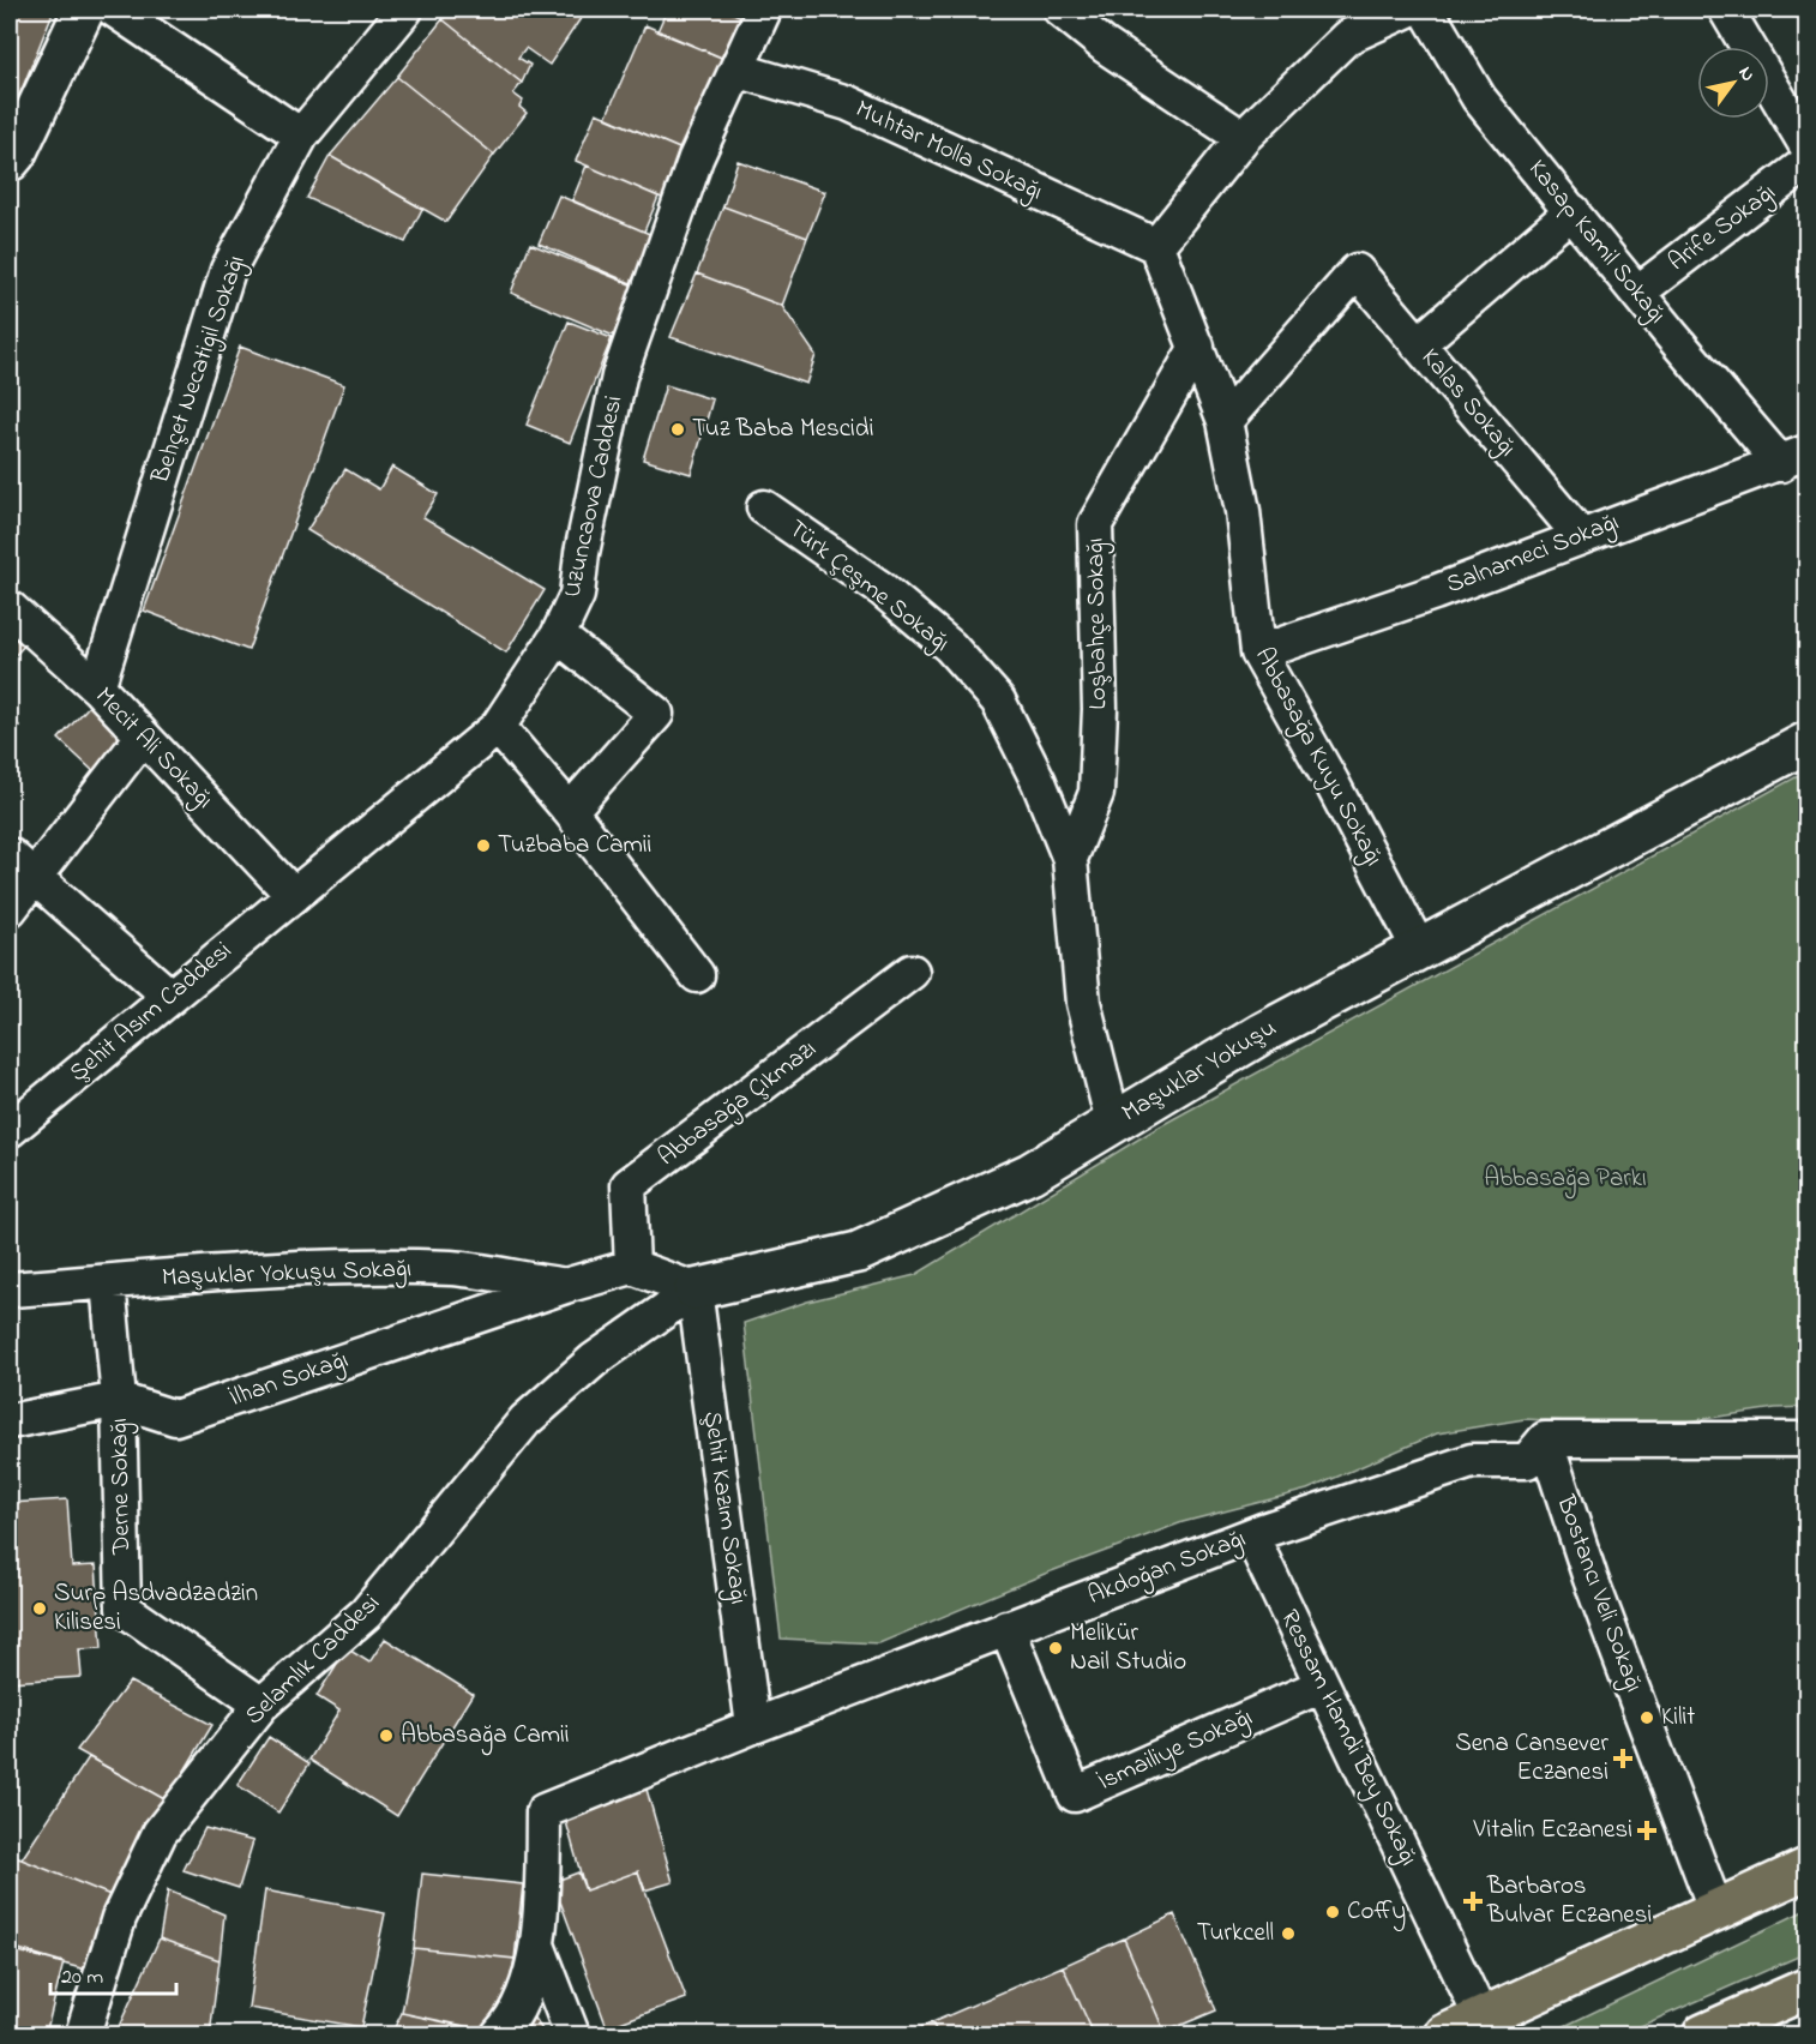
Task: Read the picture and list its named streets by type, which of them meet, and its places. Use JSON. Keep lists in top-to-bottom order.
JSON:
{
  "streets": {
    "street": [
      "Muhtar Molla Sokağı",
      "Arife Sokağı",
      "Kasap Kamil Sokağı",
      "Behçet Necatigil Sokağı",
      "Kalas Sokağı",
      "Uzuncaova Caddesi",
      "Salnameci Sokağı",
      "Türk Çeşme Sokağı",
      "Loşbahçe Sokağı",
      "Mecit Ali Sokağı",
      "Abbasağa Kuyu Sokağı",
      "Şehit Asım Caddesi",
      "Maşuklar Yokuşu",
      "Abbasağa Çıkmazı",
      "Maşuklar Yokuşu Sokağı",
      "İlhan Sokağı",
      "Derne Sokağı",
      "Şehit Kazım Sokağı",
      "Akdoğan Sokağı",
      "Bostancı Veli Sokağı",
      "Selamlık Caddesi",
      "Ressam Hamdi Bey Sokağı",
      "İsmailiye Sokağı"
    ]
  },
  "crossings": [
    ["Muhtar Molla Sokağı", "Uzuncaova Caddesi"],
    ["Arife Sokağı", "Kasap Kamil Sokağı"],
    ["Kasap Kamil Sokağı", "Salnameci Sokağı"],
    ["Behçet Necatigil Sokağı", "Mecit Ali Sokağı"],
    ["Kalas Sokağı", "Salnameci Sokağı"],
    ["Kalas Sokağı", "Abbasağa Kuyu Sokağı"],
    ["Uzuncaova Caddesi", "Mecit Ali Sokağı"],
    ["Uzuncaova Caddesi", "Şehit Asım Caddesi"],
    ["Salnameci Sokağı", "Abbasağa Kuyu Sokağı"],
    ["Türk Çeşme Sokağı", "Loşbahçe Sokağı"],
    ["Loşbahçe Sokağı", "Abbasağa Kuyu Sokağı"],
    ["Loşbahçe Sokağı", "Maşuklar Yokuşu"],
    ["Mecit Ali Sokağı", "Şehit Asım Caddesi"],
    ["Abbasağa Kuyu Sokağı", "Maşuklar Yokuşu"],
    ["Maşuklar Yokuşu", "Şehit Kazım Sokağı"],
    ["Maşuklar Yokuşu", "Selamlık Caddesi"],
    ["Maşuklar Yokuşu Sokağı", "İlhan Sokağı"],
    ["Maşuklar Yokuşu Sokağı", "Derne Sokağı"],
    ["İlhan Sokağı", "Derne Sokağı"],
    ["Derne Sokağı", "Selamlık Caddesi"],
    ["Şehit Kazım Sokağı", "Akdoğan Sokağı"],
    ["Şehit Kazım Sokağı", "Selamlık Caddesi"],
    ["Akdoğan Sokağı", "Bostancı Veli Sokağı"],
    ["Akdoğan Sokağı", "Ressam Hamdi Bey Sokağı"],
    ["Akdoğan Sokağı", "İsmailiye Sokağı"],
    ["Ressam Hamdi Bey Sokağı", "İsmailiye Sokağı"]
  ],
  "parks": ["Abbasağa Parkı"],
  "places": {
    "other": [
      "Tuz Baba Mescidi",
      "Tuzbaba Camii",
      "Surp Asdvadzadzin Kilisesi",
      "Melikür Nail Studio",
      "Kilit",
      "Abbasağa Camii",
      "Coffy",
      "Turkcell"
    ],
    "health": ["Sena Cansever Eczanesi", "Vitalin Eczanesi", "Barbaros Bulvar Eczanesi"]
  },
  "scale_bar": "20 m",
  "north": "top right"
}
